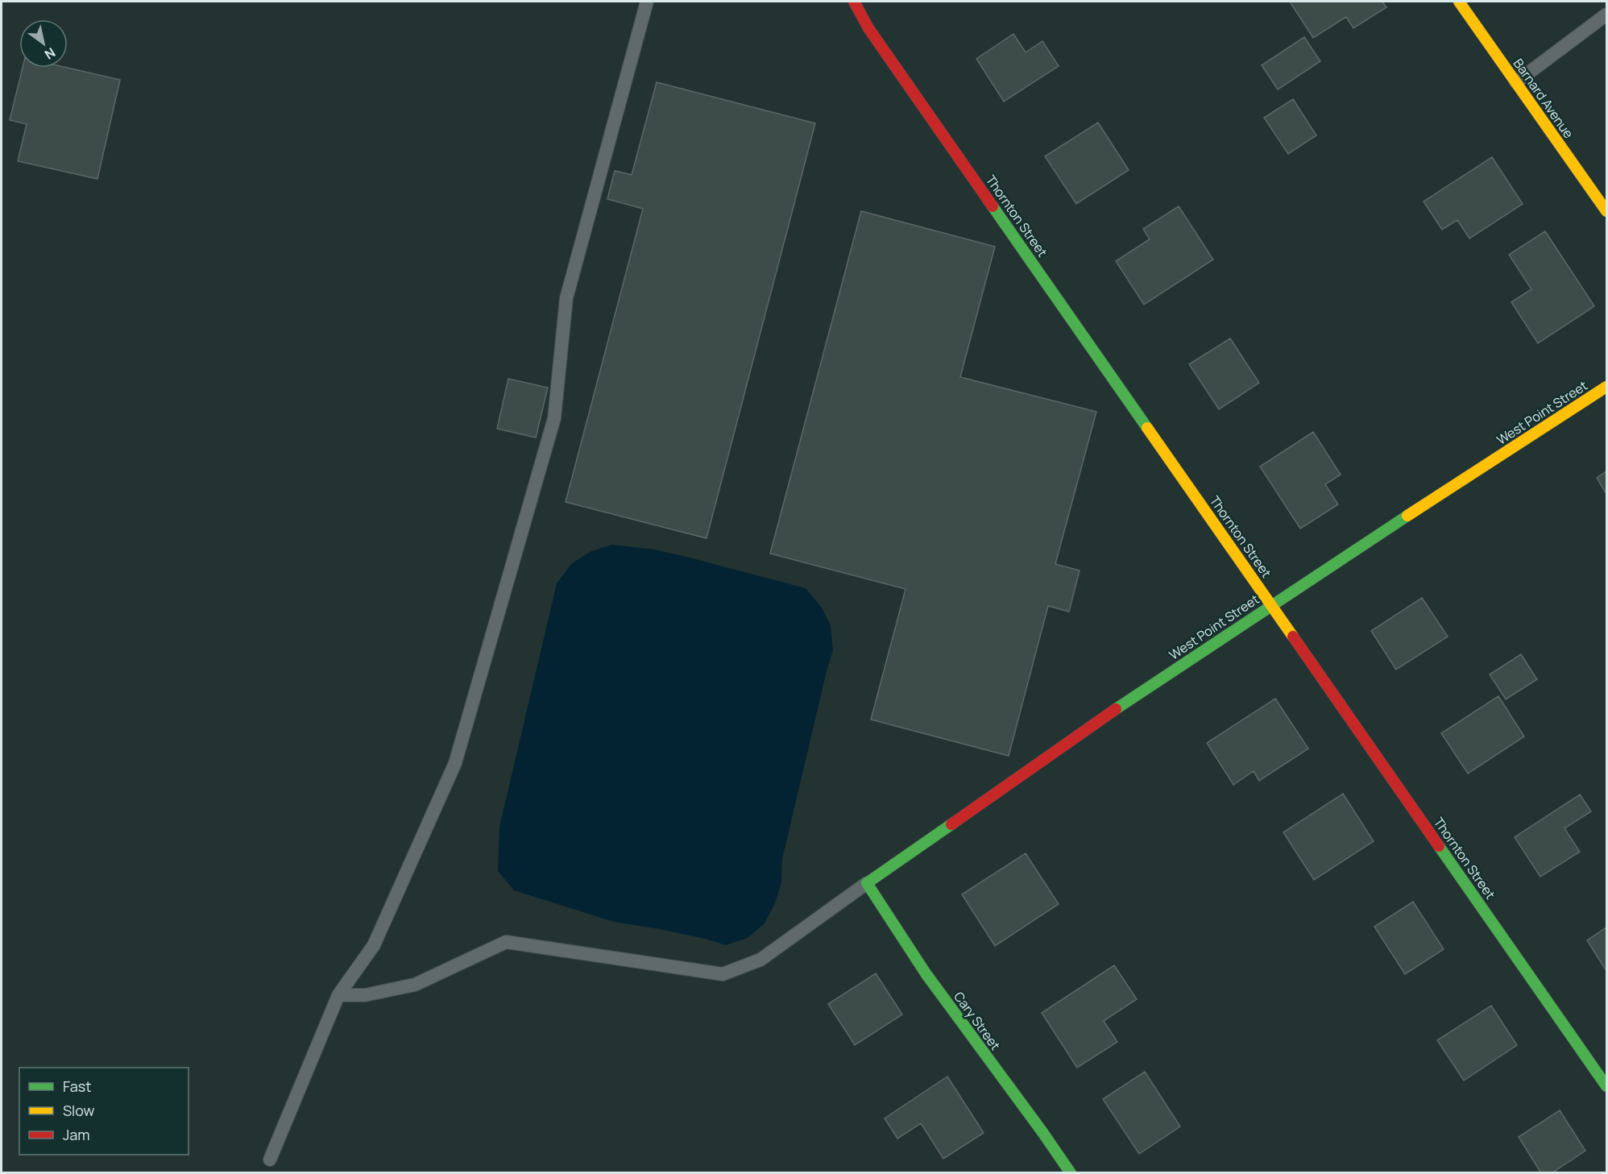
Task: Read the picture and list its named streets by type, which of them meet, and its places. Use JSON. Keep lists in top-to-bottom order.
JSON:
{
  "streets": {
    "street": [
      "Barnard Avenue",
      "Thornton Street",
      "West Point Street",
      "Cary Street"
    ]
  },
  "crossings": [
    ["Thornton Street", "West Point Street"],
    ["West Point Street", "Cary Street"]
  ],
  "legend": ["Fast", "Slow", "Jam"],
  "north": "bottom right"
}
